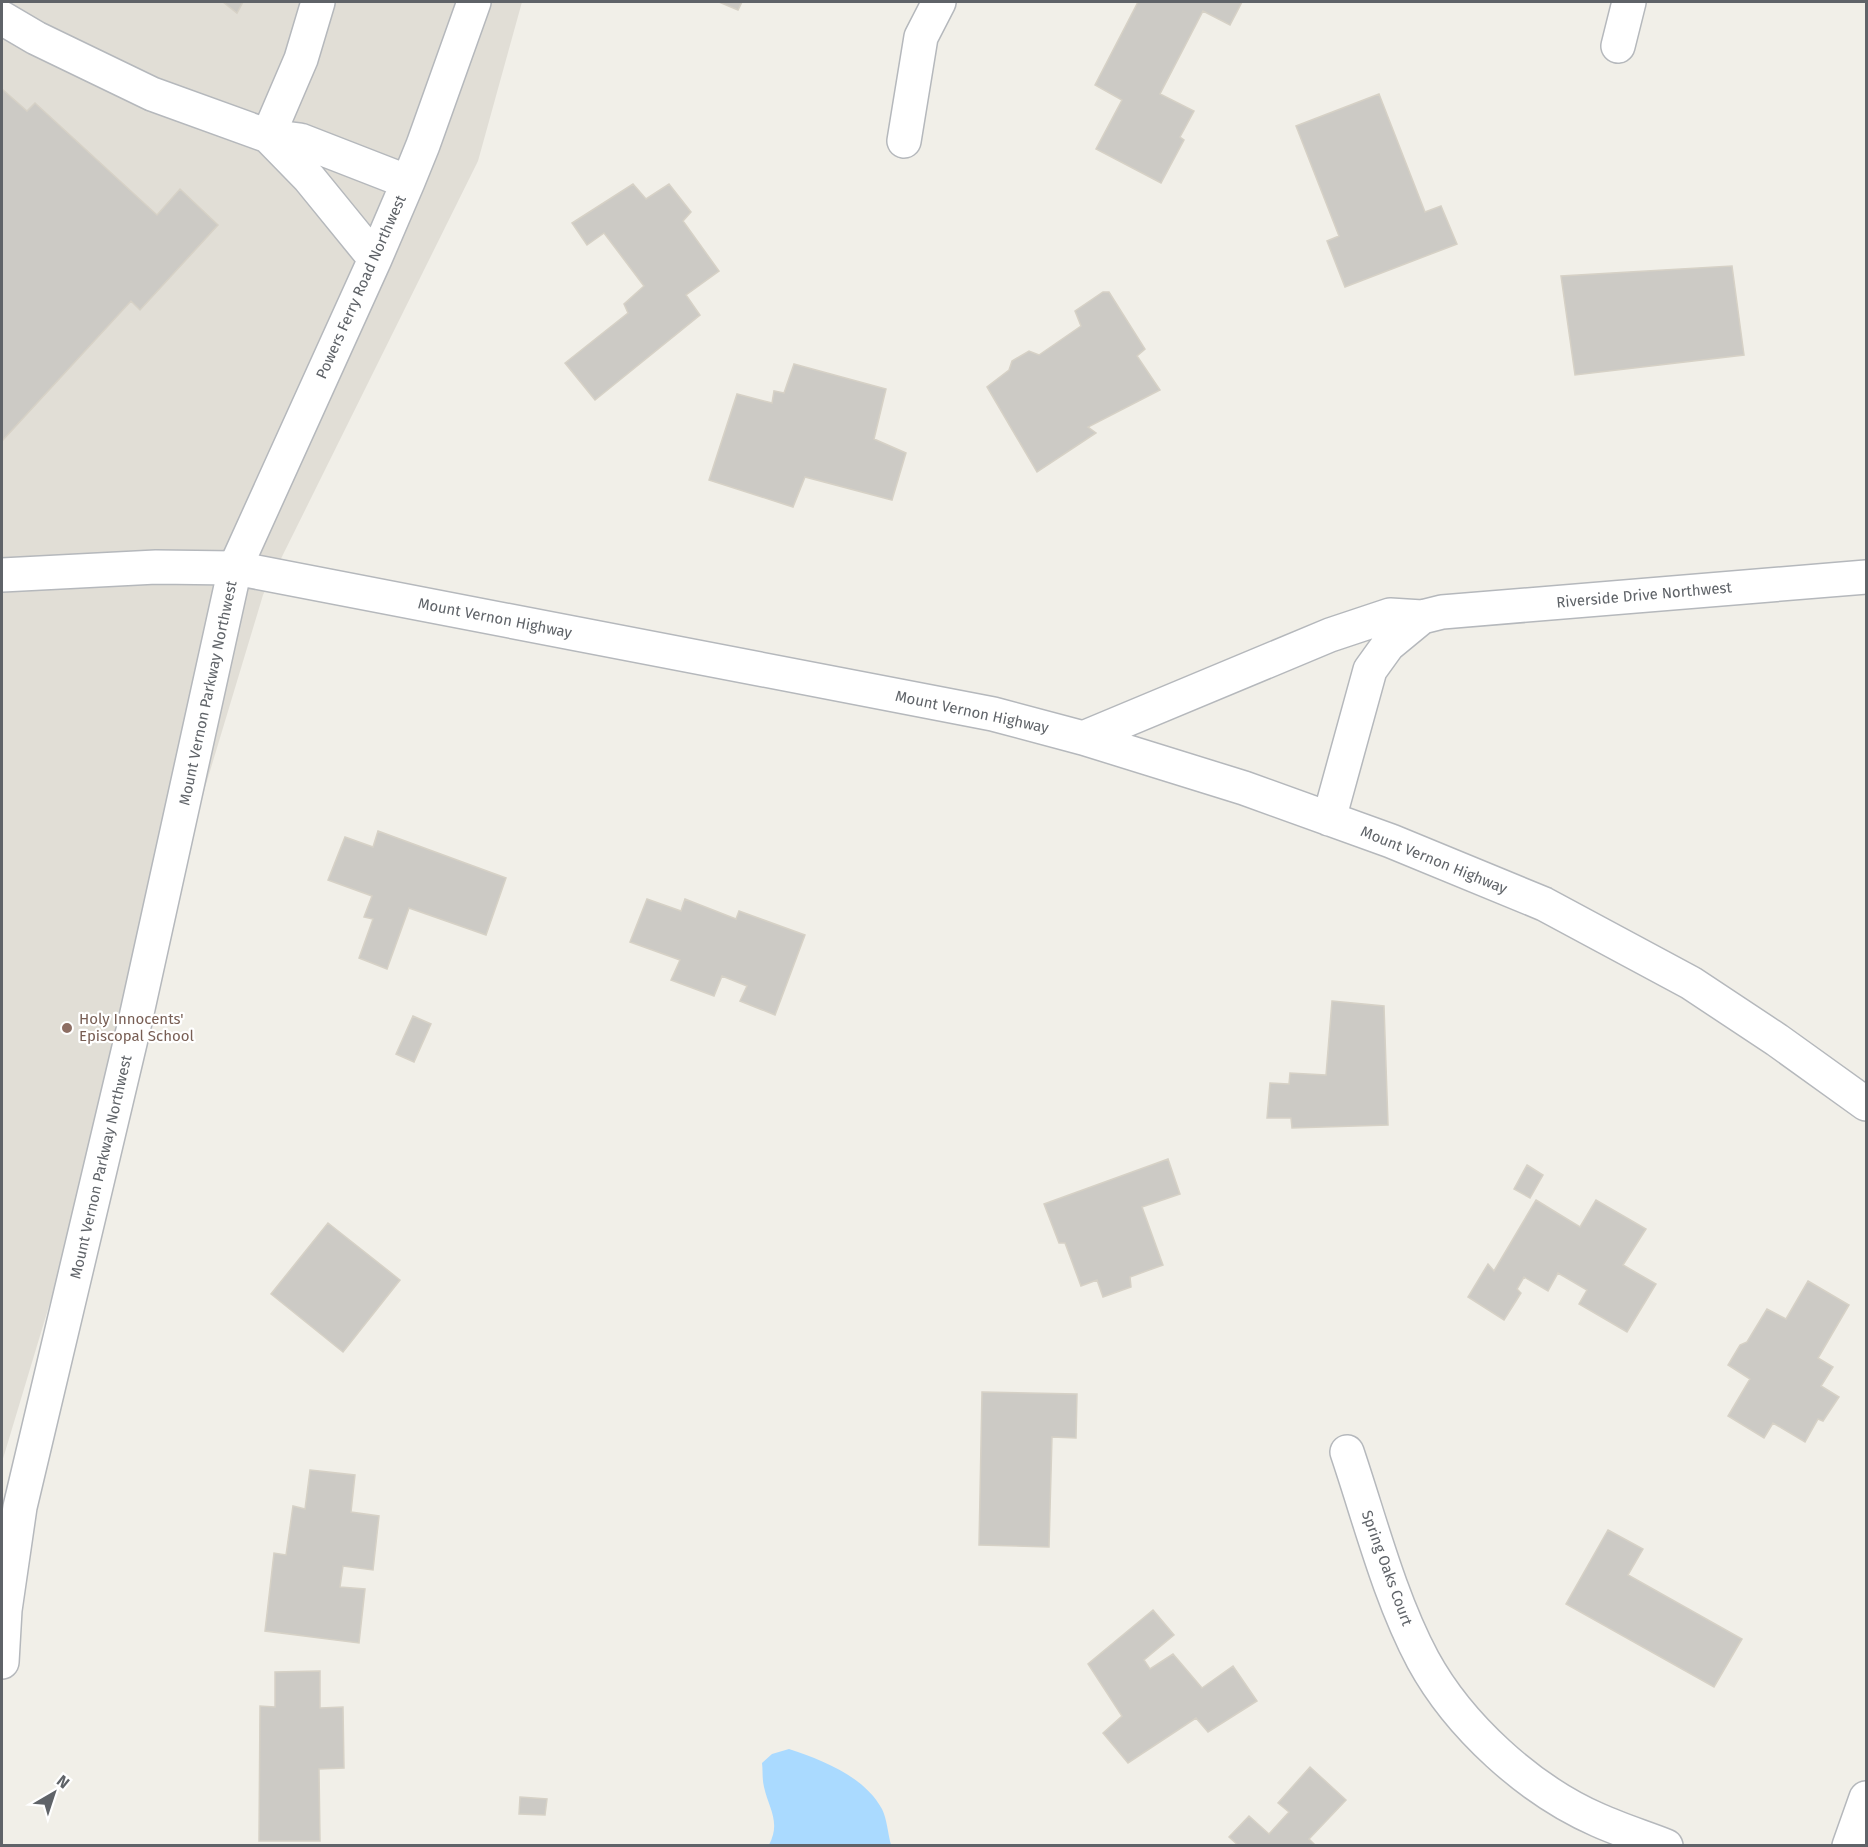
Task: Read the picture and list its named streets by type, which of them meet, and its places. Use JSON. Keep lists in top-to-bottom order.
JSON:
{
  "streets": {
    "street": [
      "Powers Ferry Road Northwest",
      "Riverside Drive Northwest",
      "Mount Vernon Highway",
      "Mount Vernon Parkway Northwest",
      "Spring Oaks Court"
    ]
  },
  "crossings": [
    ["Powers Ferry Road Northwest", "Mount Vernon Highway"],
    ["Powers Ferry Road Northwest", "Mount Vernon Parkway Northwest"],
    ["Mount Vernon Highway", "Mount Vernon Parkway Northwest"]
  ],
  "places": ["Holy Innocents' Episcopal School"],
  "north": "top right"
}
